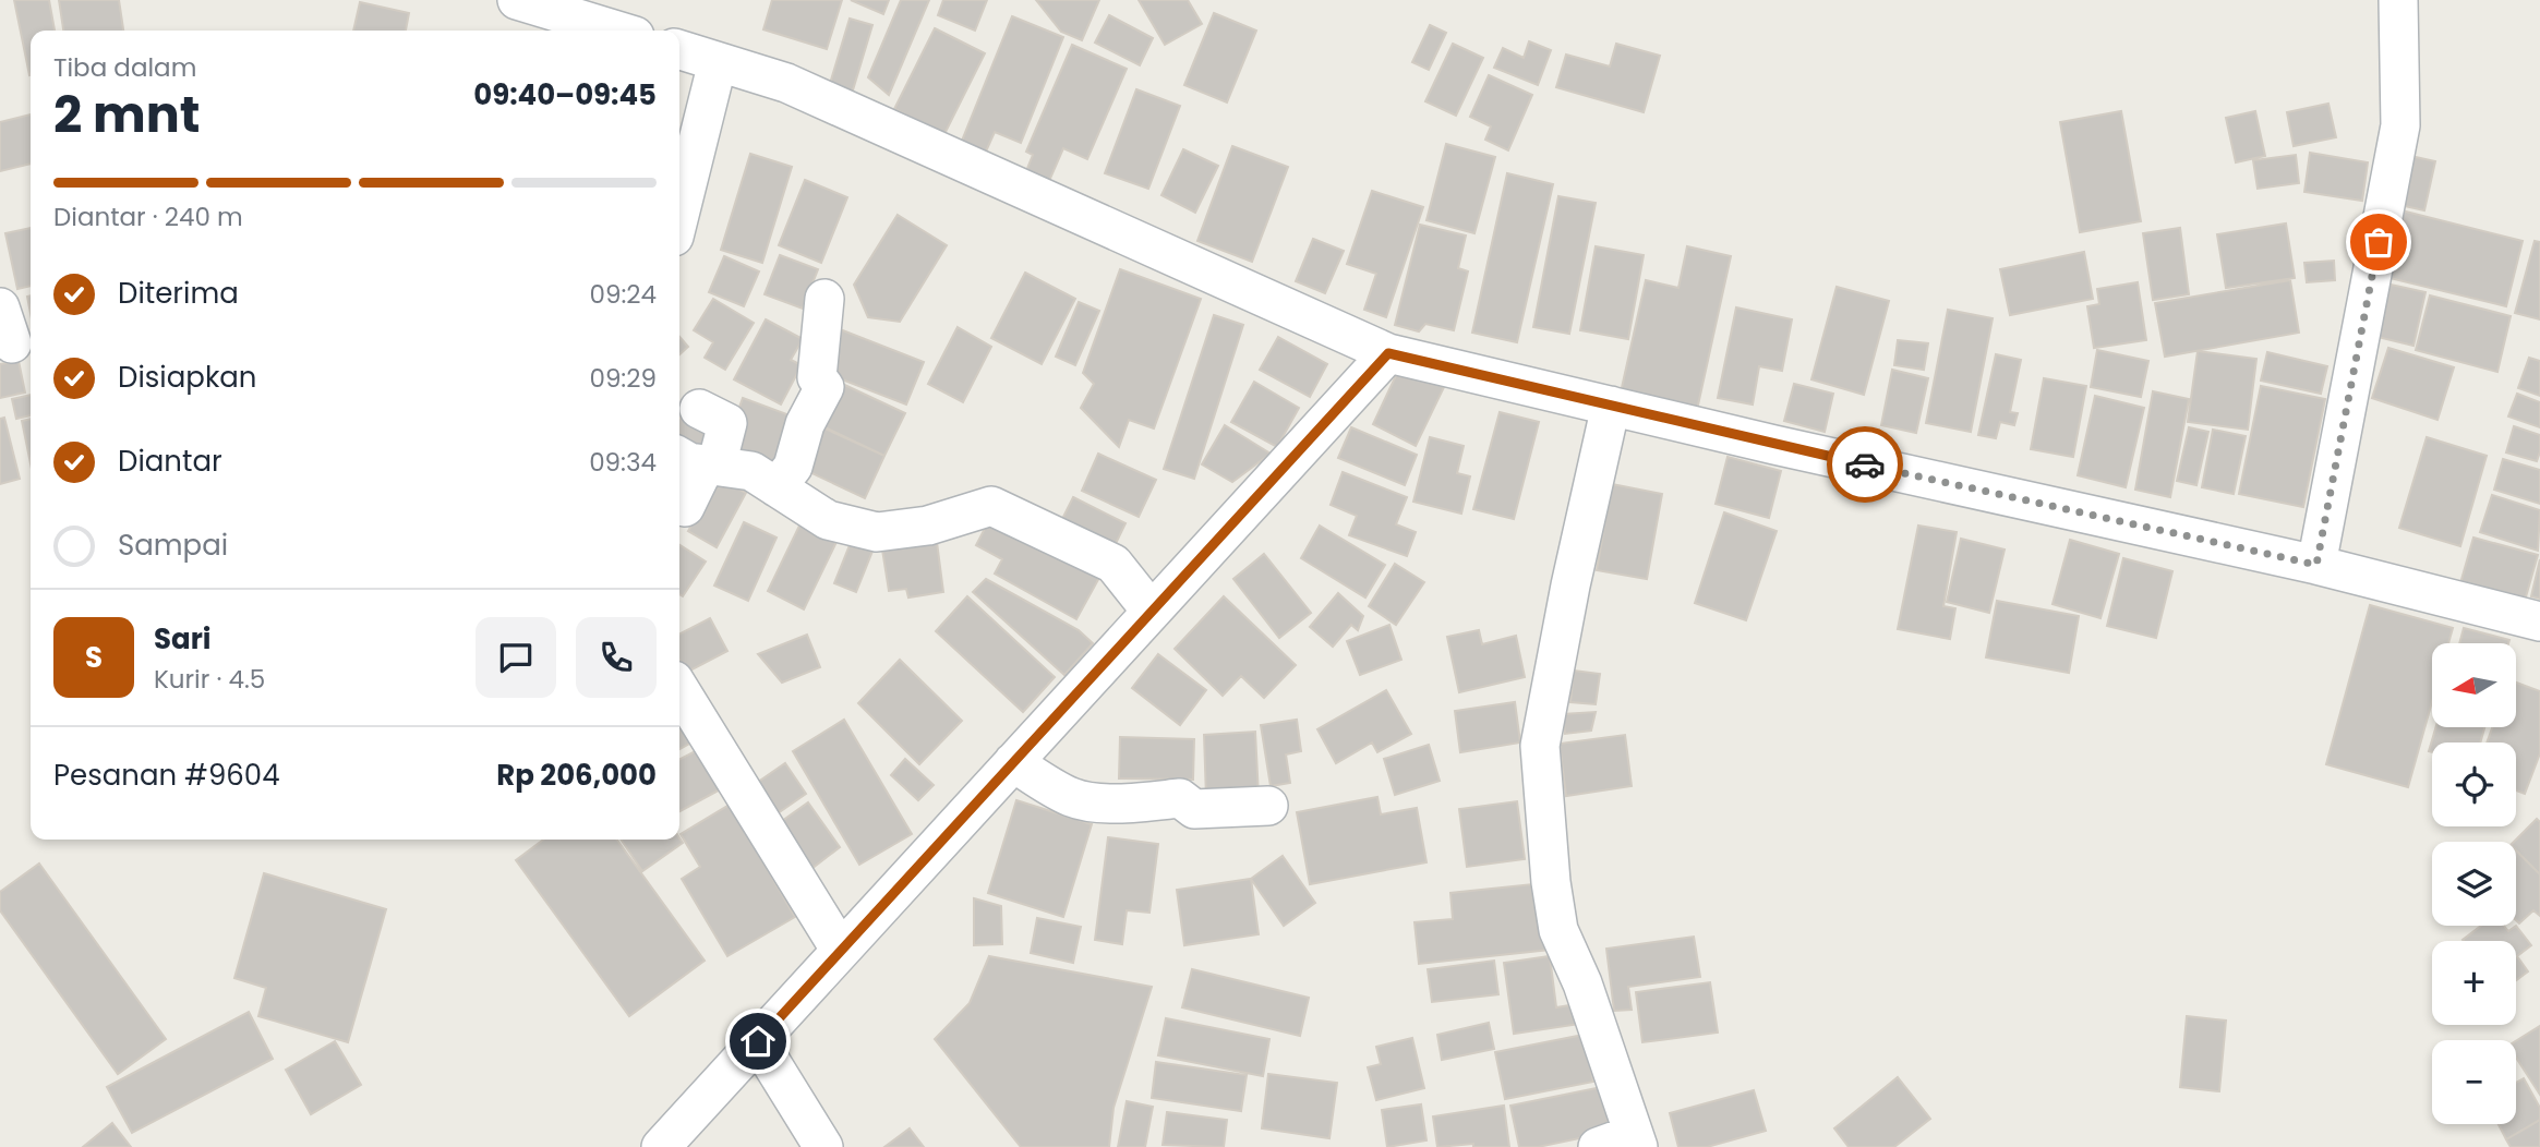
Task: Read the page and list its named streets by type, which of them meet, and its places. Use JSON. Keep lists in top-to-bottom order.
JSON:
{
  "north": "left",
  "page": {
    "heading": ["2 mnt", "Tiba dalam", "09:40–09:45"],
    "panel": [
      "Sari",
      "Kurir · 4.5",
      "Pesanan #9604",
      "Rp 206,000"
    ],
    "bar": "Diantar · 240 m",
    "list": [
      ["Diterima", "09:24"],
      ["Disiapkan", "09:29"],
      ["Diantar", "09:34"],
      "Sampai"
    ],
    "round": "S",
    "map_buttons": ["+", "−"]
  }
}
